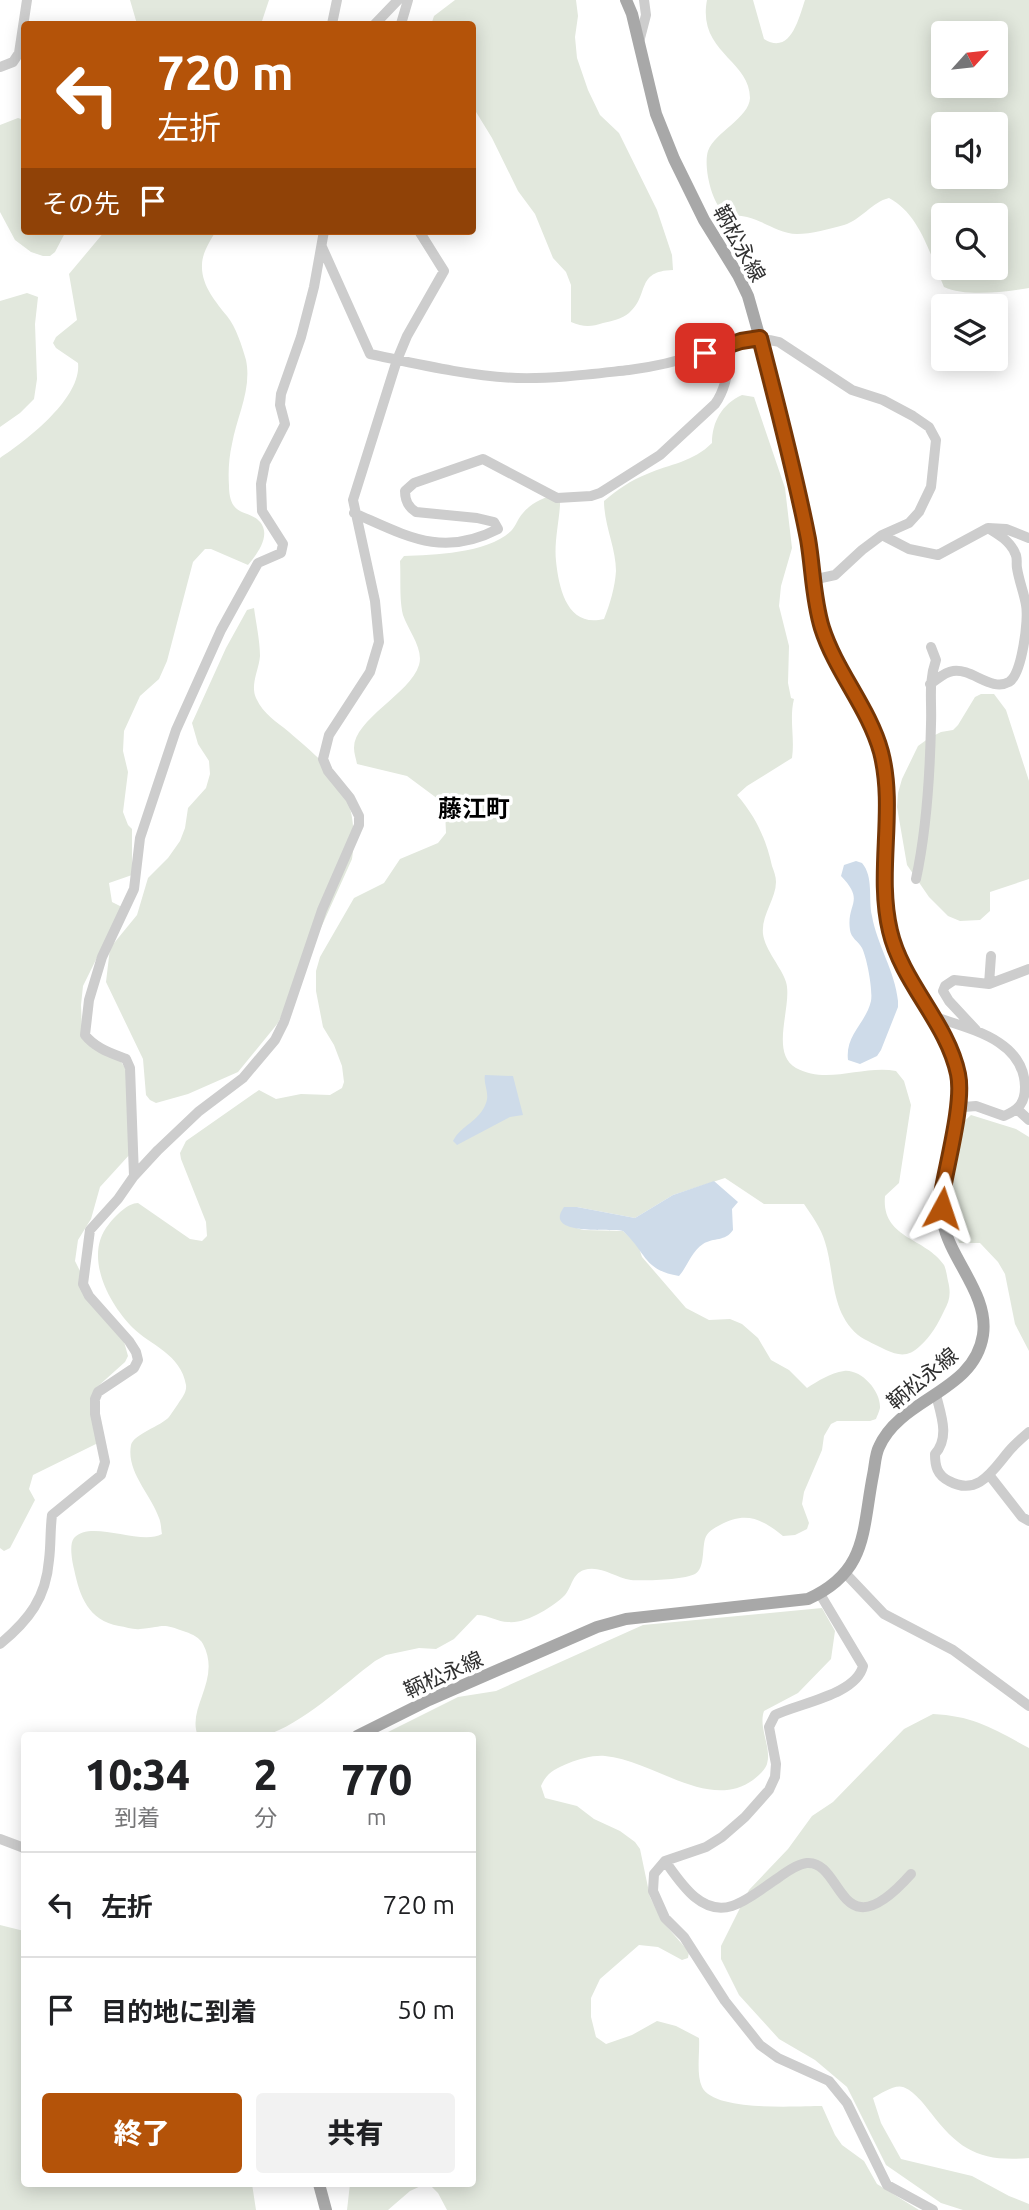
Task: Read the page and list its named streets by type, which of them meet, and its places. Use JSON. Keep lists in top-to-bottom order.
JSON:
{
  "streets": {
    "main road": ["鞆松永線"]
  },
  "districts": ["藤江町"],
  "north": "top right",
  "page": {
    "turn": ["720 m", "左折"],
    "then": "その先",
    "eta": [
      "10:34",
      "到着",
      "2",
      "分",
      "770",
      "m"
    ],
    "list": [
      {
        "name": "左折",
        "value": "720 m"
      },
      {
        "name": "目的地に到着",
        "value": "50 m"
      }
    ],
    "buttons": ["終了", "共有"]
  }
}
